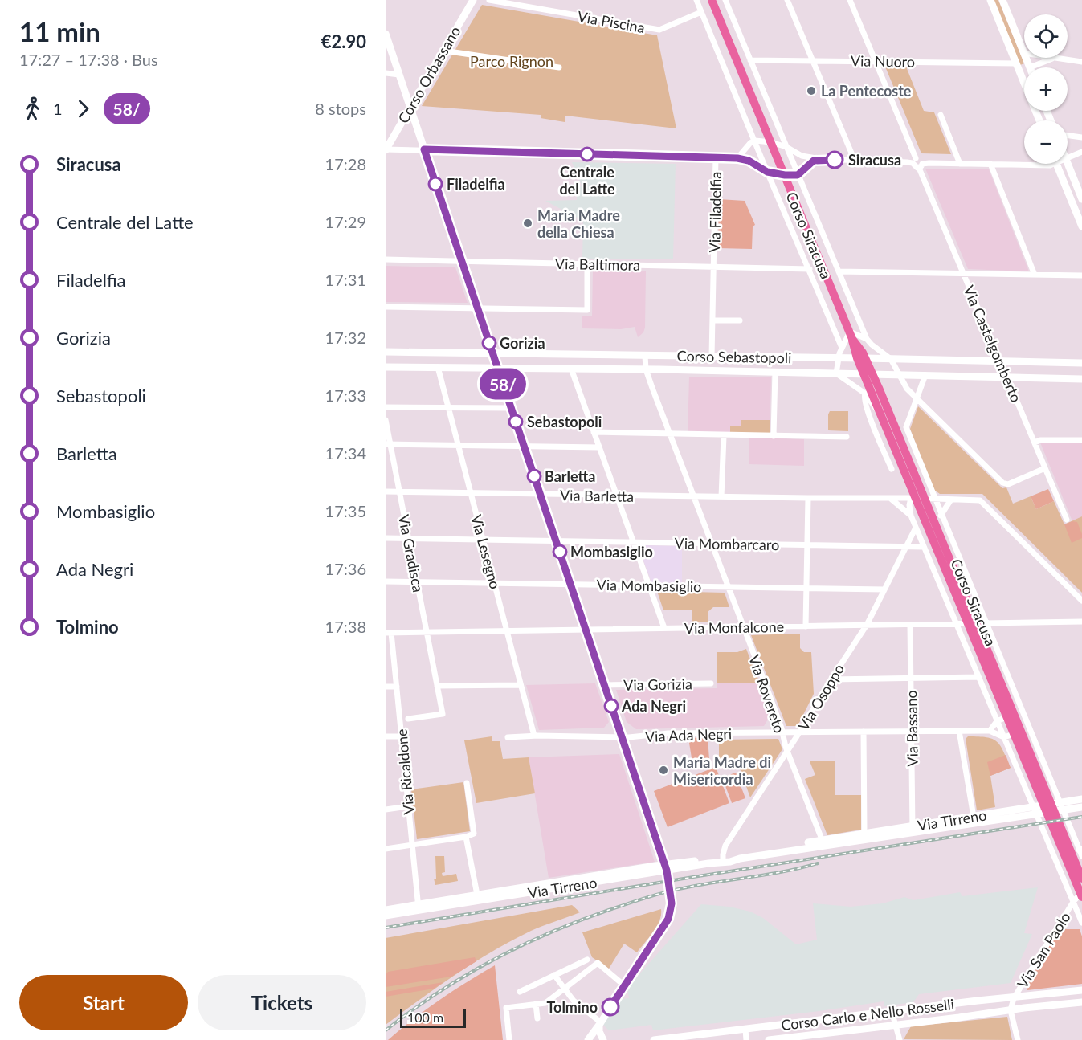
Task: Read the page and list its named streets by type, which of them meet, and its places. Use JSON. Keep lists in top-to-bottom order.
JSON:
{
  "streets": {
    "main road": ["Corso Siracusa"],
    "street": [
      "Via Piscina",
      "Via Nuoro",
      "Corso Orbassano",
      "Via Filadelfia",
      "Via Baltimora",
      "Via Castelgomberto",
      "Corso Sebastopoli",
      "Via Barletta",
      "Via Mombarcaro",
      "Via Lesegno",
      "Via Gradisca",
      "Via Mombasiglio",
      "Via Monfalcone",
      "Via Gorizia",
      "Via Rovereto",
      "Via Osoppo",
      "Via Bassano",
      "Via Ada Negri",
      "Via Ricaldone",
      "Via Tirreno",
      "Via San Paolo",
      "Corso Carlo e Nello Rosselli"
    ]
  },
  "crossings": [
    ["Via Piscina", "Corso Siracusa"],
    ["Via Nuoro", "Corso Siracusa"],
    ["Corso Orbassano", "Via Filadelfia"],
    ["Corso Orbassano", "Via Gorizia"],
    ["Via Filadelfia", "Corso Siracusa"],
    ["Via Filadelfia", "Via Baltimora"],
    ["Via Filadelfia", "Corso Sebastopoli"],
    ["Via Filadelfia", "Via Gorizia"],
    ["Corso Siracusa", "Via Baltimora"],
    ["Corso Siracusa", "Via Castelgomberto"],
    ["Corso Siracusa", "Corso Sebastopoli"],
    ["Corso Siracusa", "Via Barletta"],
    ["Corso Siracusa", "Via Mombarcaro"],
    ["Corso Siracusa", "Via Monfalcone"],
    ["Corso Siracusa", "Via Osoppo"],
    ["Corso Siracusa", "Via Tirreno"],
    ["Corso Siracusa", "Via San Paolo"],
    ["Via Baltimora", "Via Gorizia"],
    ["Via Castelgomberto", "Corso Sebastopoli"],
    ["Corso Sebastopoli", "Via Lesegno"],
    ["Corso Sebastopoli", "Via Gorizia"],
    ["Corso Sebastopoli", "Via Rovereto"],
    ["Via Barletta", "Via Lesegno"],
    ["Via Barletta", "Via Gradisca"],
    ["Via Barletta", "Via Gorizia"],
    ["Via Barletta", "Via Rovereto"],
    ["Via Mombarcaro", "Via Lesegno"],
    ["Via Mombarcaro", "Via Gradisca"],
    ["Via Mombarcaro", "Via Gorizia"],
    ["Via Mombarcaro", "Via Rovereto"],
    ["Via Mombarcaro", "Via Osoppo"],
    ["Via Lesegno", "Via Mombasiglio"],
    ["Via Lesegno", "Via Monfalcone"],
    ["Via Lesegno", "Via Ada Negri"],
    ["Via Gradisca", "Via Mombasiglio"],
    ["Via Gradisca", "Via Monfalcone"],
    ["Via Mombasiglio", "Via Gorizia"],
    ["Via Mombasiglio", "Via Rovereto"],
    ["Via Mombasiglio", "Via Osoppo"],
    ["Via Monfalcone", "Via Gorizia"],
    ["Via Monfalcone", "Via Rovereto"],
    ["Via Monfalcone", "Via Osoppo"],
    ["Via Monfalcone", "Via Bassano"],
    ["Via Monfalcone", "Via Ricaldone"],
    ["Via Gorizia", "Via Ada Negri"],
    ["Via Gorizia", "Via Tirreno"],
    ["Via Rovereto", "Via Osoppo"],
    ["Via Rovereto", "Via Ada Negri"],
    ["Via Rovereto", "Via Tirreno"],
    ["Via Osoppo", "Via Ada Negri"],
    ["Via Osoppo", "Via Tirreno"],
    ["Via Bassano", "Via Ada Negri"],
    ["Via Bassano", "Via Tirreno"],
    ["Via Ricaldone", "Via Tirreno"],
    ["Via San Paolo", "Corso Carlo e Nello Rosselli"]
  ],
  "parks": ["Parco Rignon"],
  "places": [
    "La Pentecoste",
    "Centrale del Latte",
    "Siracusa",
    "Filadelfia",
    "Maria Madre della Chiesa",
    "Gorizia",
    "Sebastopoli",
    "Barletta",
    "Mombasiglio",
    "Ada Negri",
    "Maria Madre di Misericordia",
    "Tolmino"
  ],
  "lines": ["bus line 58/"],
  "scale_bar": "100 m",
  "page": {
    "heading": ["11 min", "17:27 – 17:38 · Bus", "€2.90"],
    "on_map": "58/",
    "map_buttons": ["+", "−"],
    "legs": ["1", "58/", "8 stops"],
    "list": [
      {
        "name": "Siracusa",
        "value": "17:28"
      },
      {
        "name": "Centrale del Latte",
        "value": "17:29"
      },
      {
        "name": "Filadelfia",
        "value": "17:31"
      },
      {
        "name": "Gorizia",
        "value": "17:32"
      },
      {
        "name": "Sebastopoli",
        "value": "17:33"
      },
      {
        "name": "Barletta",
        "value": "17:34"
      },
      {
        "name": "Mombasiglio",
        "value": "17:35"
      },
      {
        "name": "Ada Negri",
        "value": "17:36"
      },
      {
        "name": "Tolmino",
        "value": "17:38"
      }
    ],
    "buttons": ["Start", "Tickets"],
    "scale": "100 m"
  }
}
